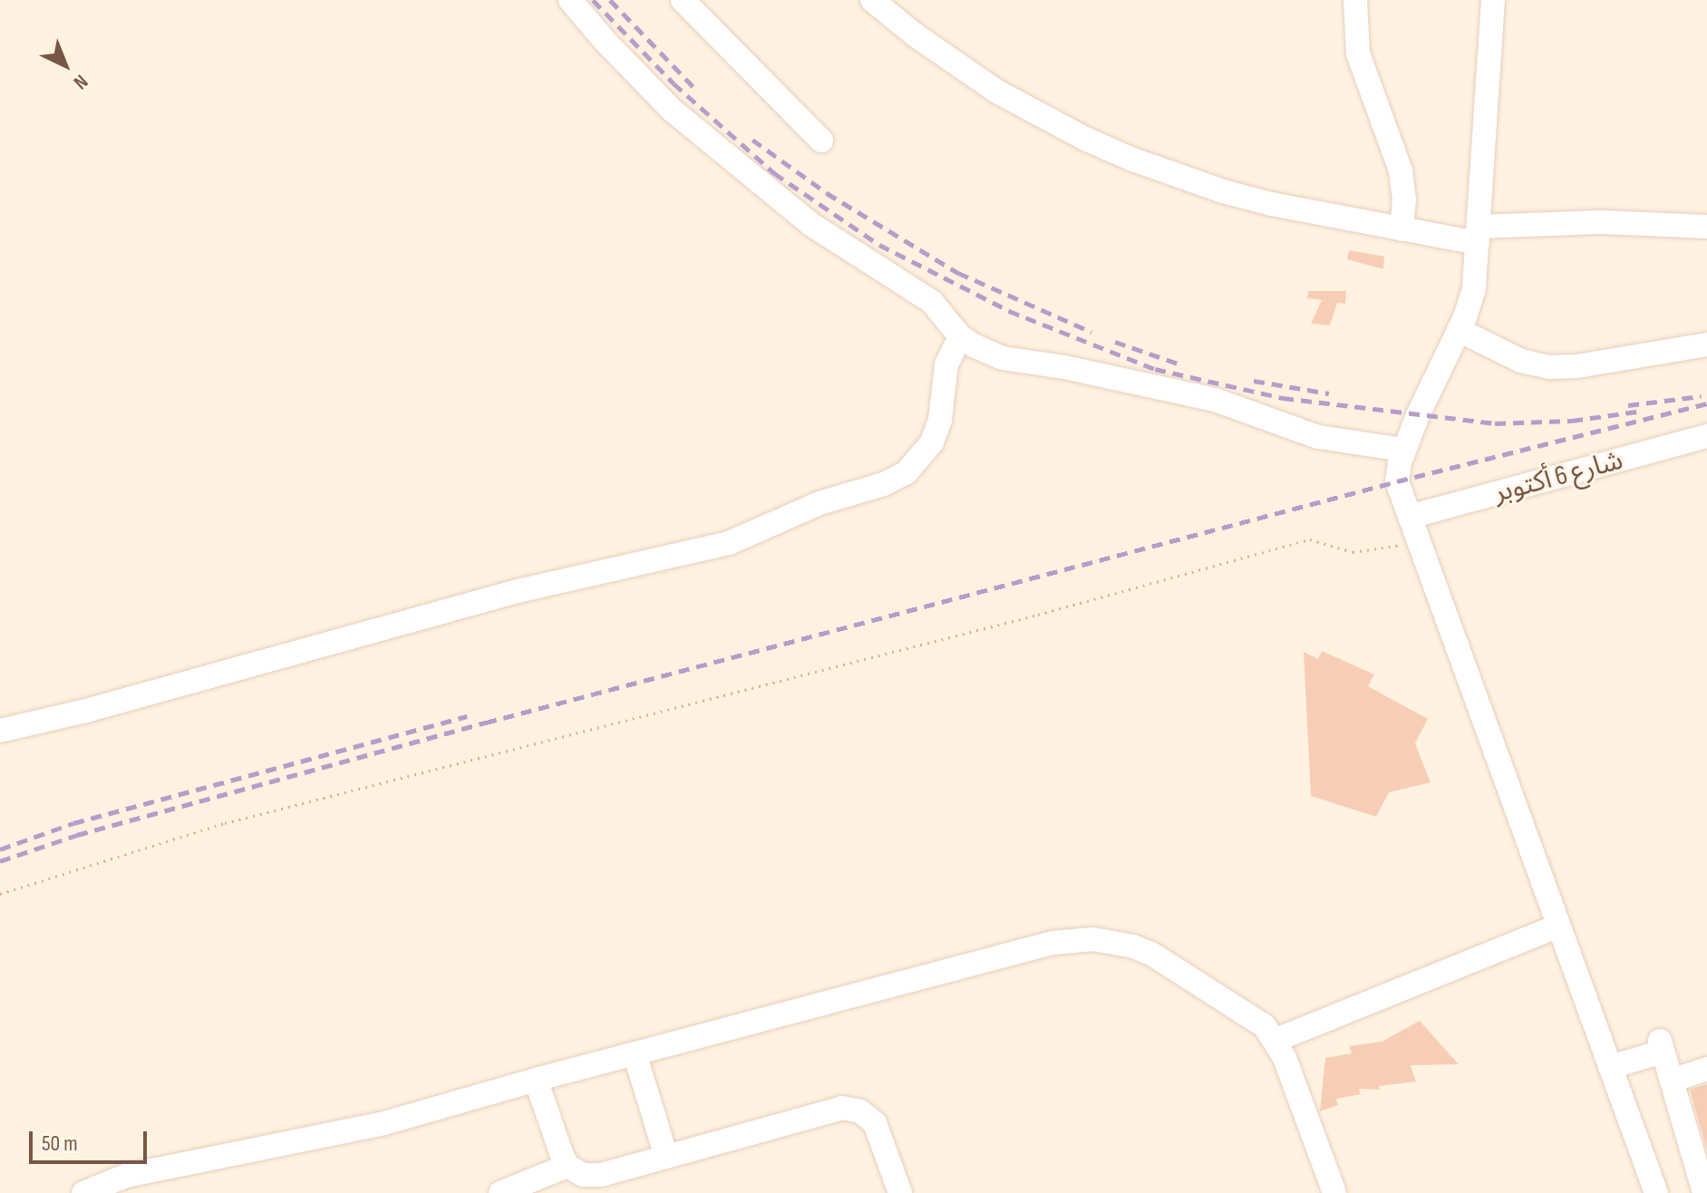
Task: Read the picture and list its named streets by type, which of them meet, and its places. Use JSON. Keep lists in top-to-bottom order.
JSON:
{
  "streets": {
    "street": ["شارع 6 أكتوبر"]
  },
  "scale_bar": "50 m",
  "north": "bottom right"
}
